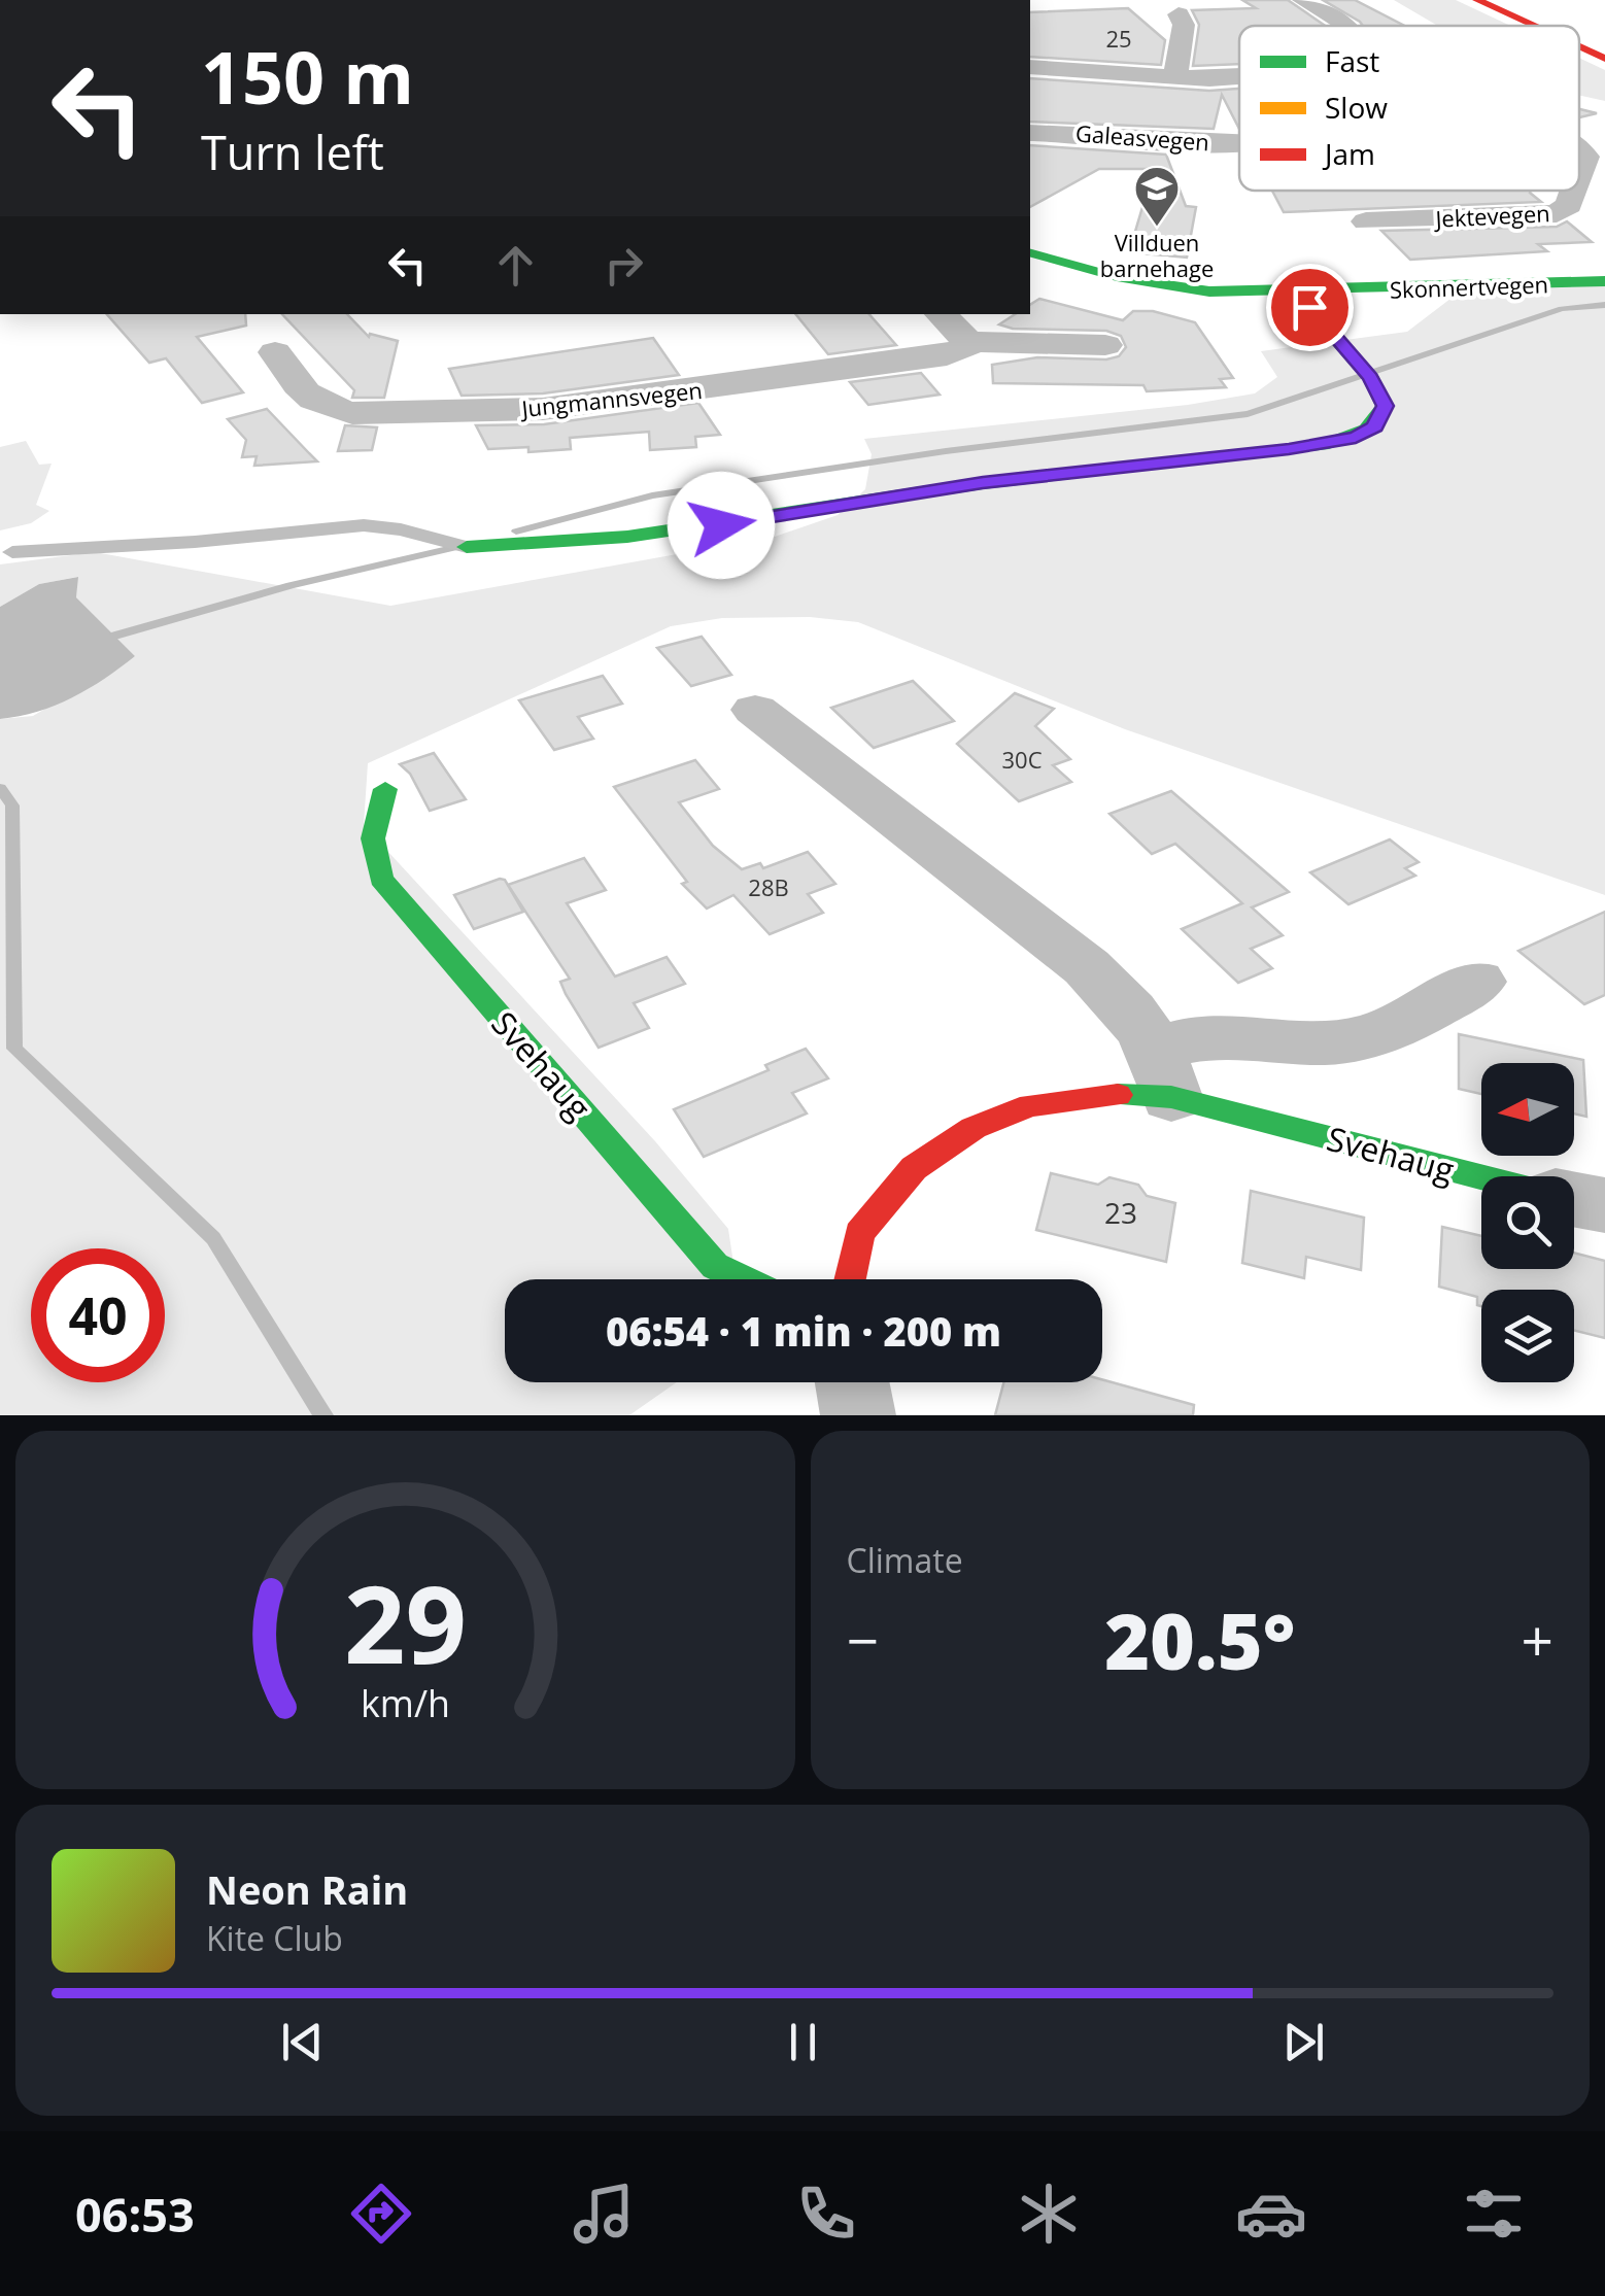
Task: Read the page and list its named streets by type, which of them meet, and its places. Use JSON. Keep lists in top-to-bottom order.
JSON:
{
  "streets": {
    "main road": ["Skonnertvegen", "Svehaug"],
    "street": ["Galeasvegen", "Jektevegen", "Jungmannsvegen"]
  },
  "places": {
    "school or university": ["Villduen barnehage"]
  },
  "house_numbers": [
    "25",
    "30C",
    "28B",
    "23"
  ],
  "legend": ["Fast", "Slow", "Jam"],
  "north": "left",
  "page": {
    "turn": ["150 m", "Turn left"],
    "limit": "40",
    "trip": "06:54 · 1 min · 200 m",
    "tile": "Climate",
    "heat": ["−", "20.5°", "+"],
    "song": ["Neon Rain", "Kite Club"],
    "tabs": "06:53",
    "gauge": ["29", "km/h"]
  }
}
